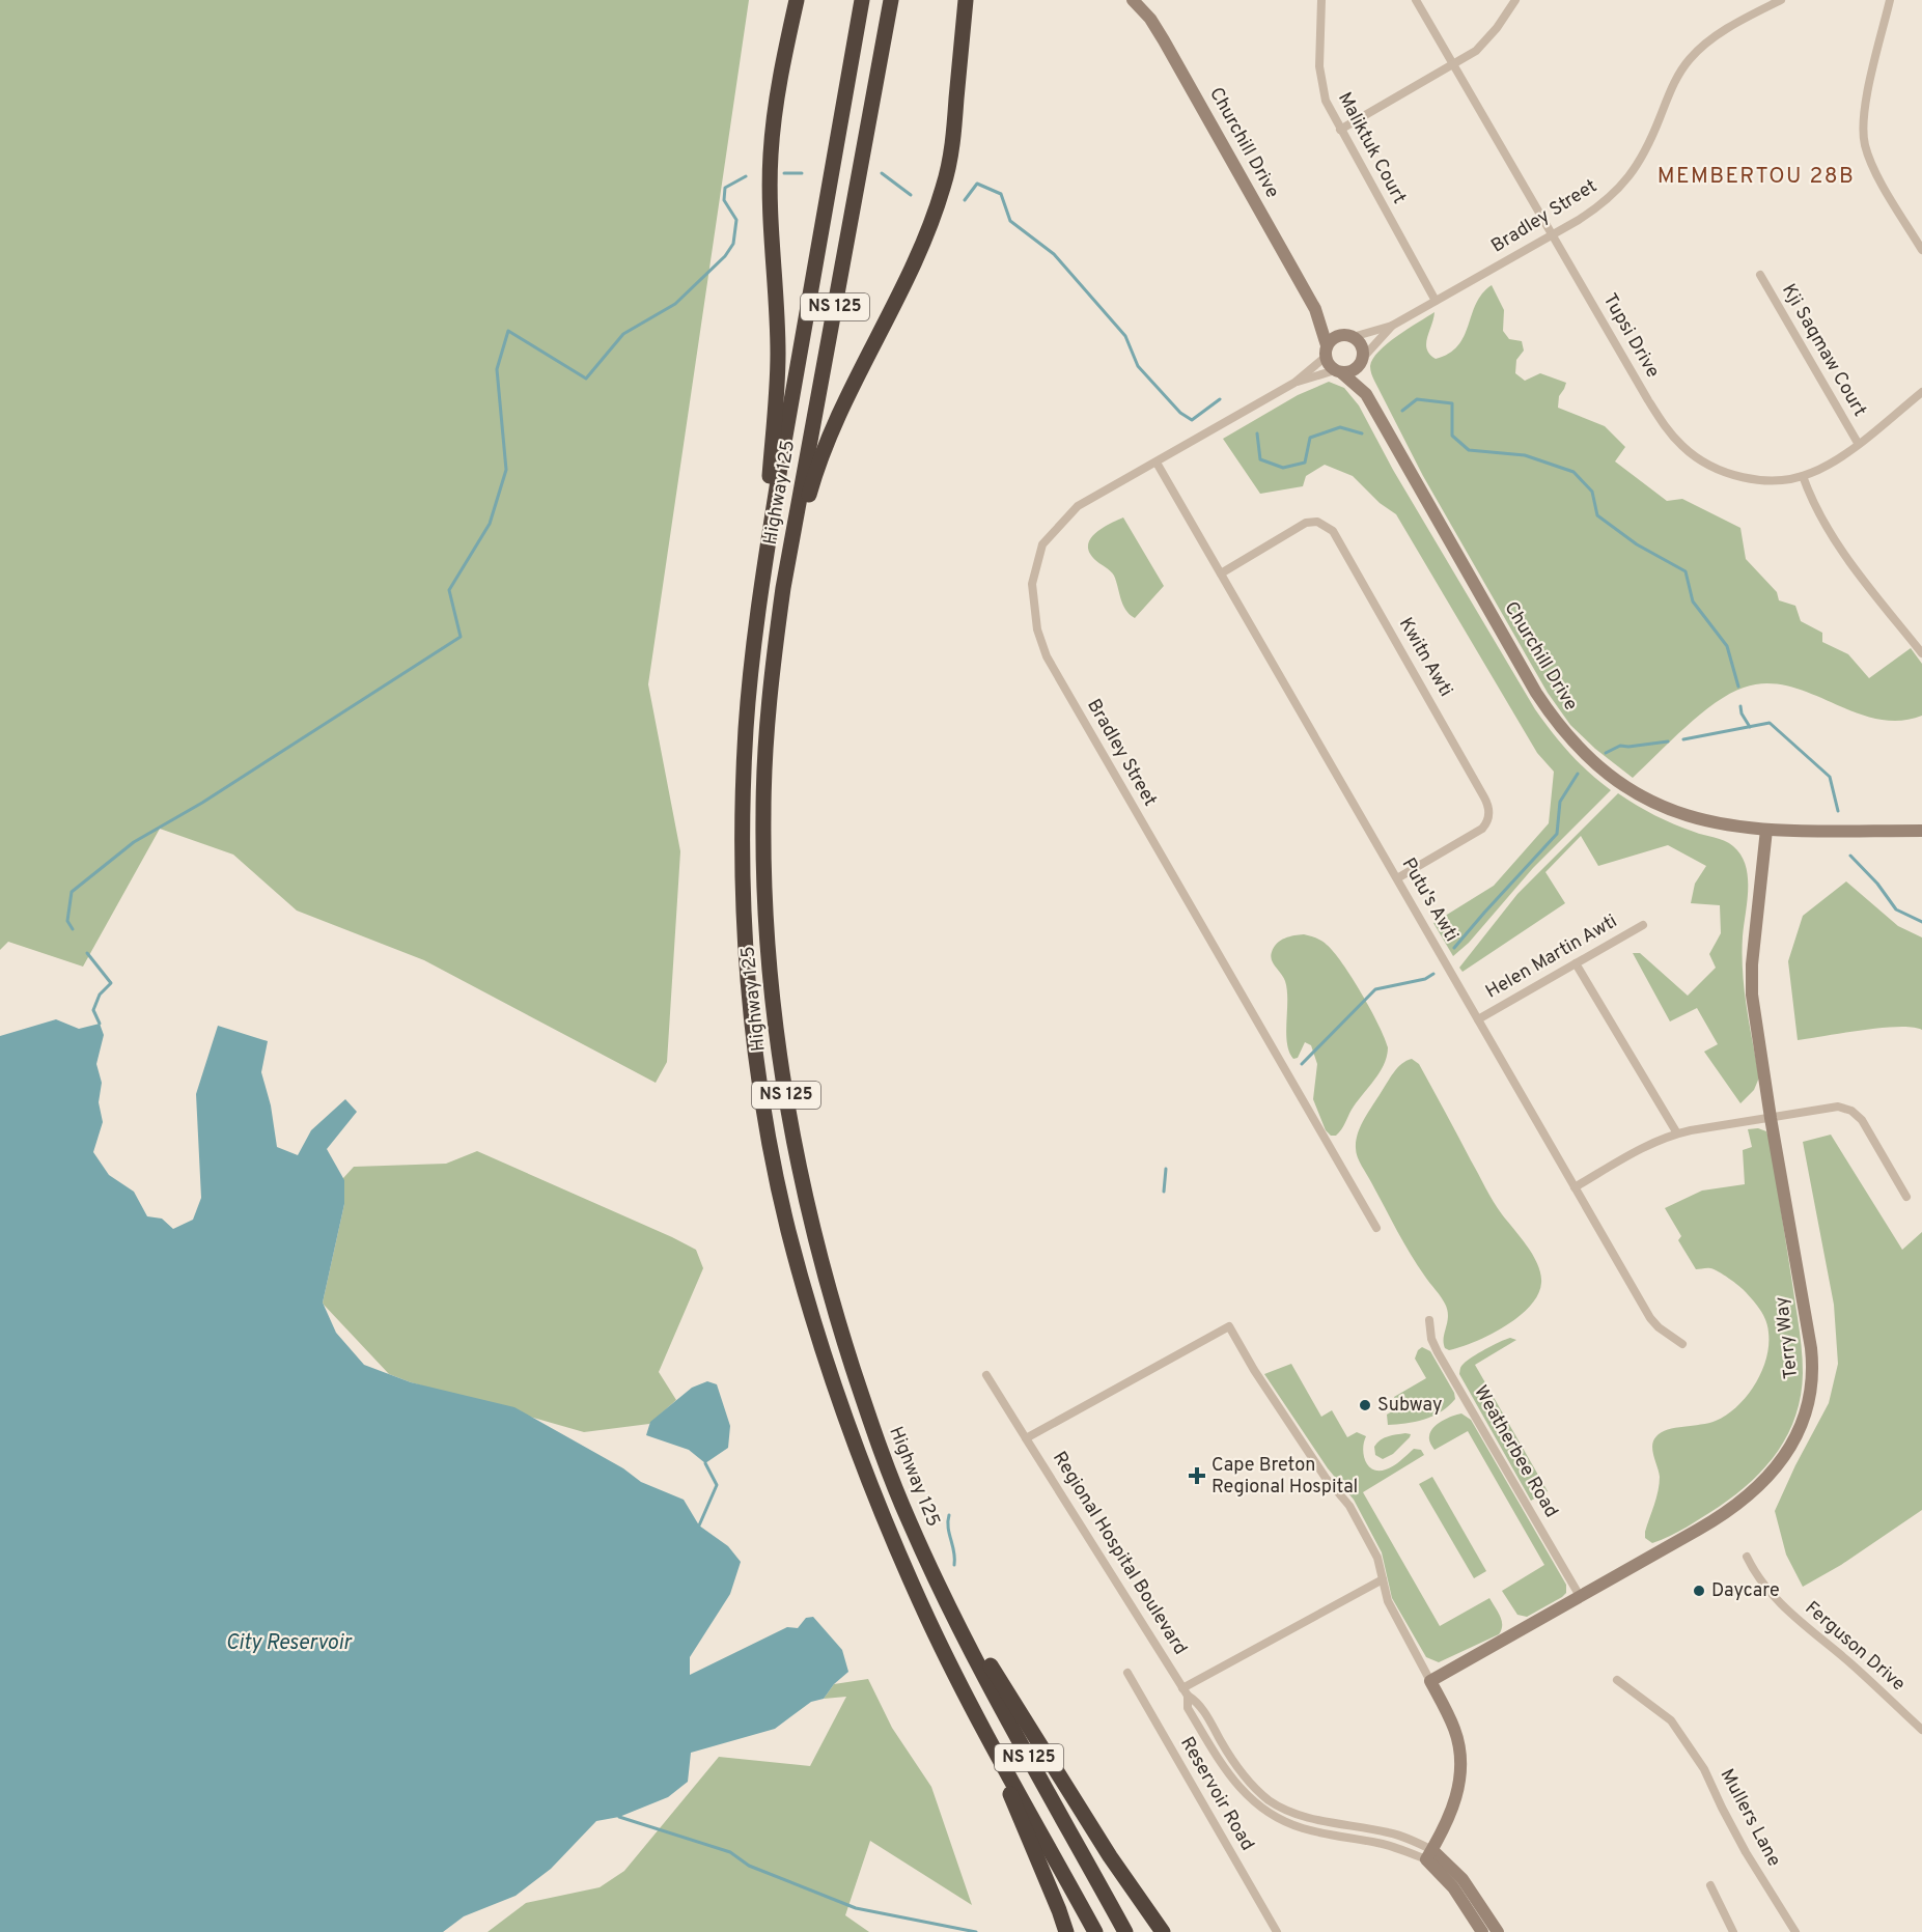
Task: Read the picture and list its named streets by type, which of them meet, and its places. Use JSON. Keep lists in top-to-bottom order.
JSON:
{
  "streets": {
    "highway": ["NS 125", "Highway 125"],
    "street": [
      "Churchill Drive",
      "Maliktuk Court",
      "Bradley Street",
      "Tupsi Drive",
      "Kji Saqmaw Court",
      "Kwitn Awti",
      "Putu's Awti",
      "Helen Martin Awti",
      "Terry Way",
      "Weatherbee Road",
      "Regional Hospital Boulevard",
      "Ferguson Drive",
      "Reservoir Road",
      "Mullers Lane"
    ]
  },
  "crossings": [
    ["Churchill Drive", "Bradley Street"],
    ["Churchill Drive", "Terry Way"],
    ["Maliktuk Court", "Bradley Street"],
    ["Bradley Street", "Tupsi Drive"],
    ["Bradley Street", "Putu's Awti"],
    ["Tupsi Drive", "Kji Saqmaw Court"],
    ["Kwitn Awti", "Putu's Awti"],
    ["Putu's Awti", "Helen Martin Awti"],
    ["Terry Way", "Weatherbee Road"]
  ],
  "districts": ["MEMBERTOU 28B"],
  "water": ["City Reservoir"],
  "places": {
    "other": ["Subway", "Daycare"],
    "health": ["Cape Breton Regional Hospital"]
  }
}
